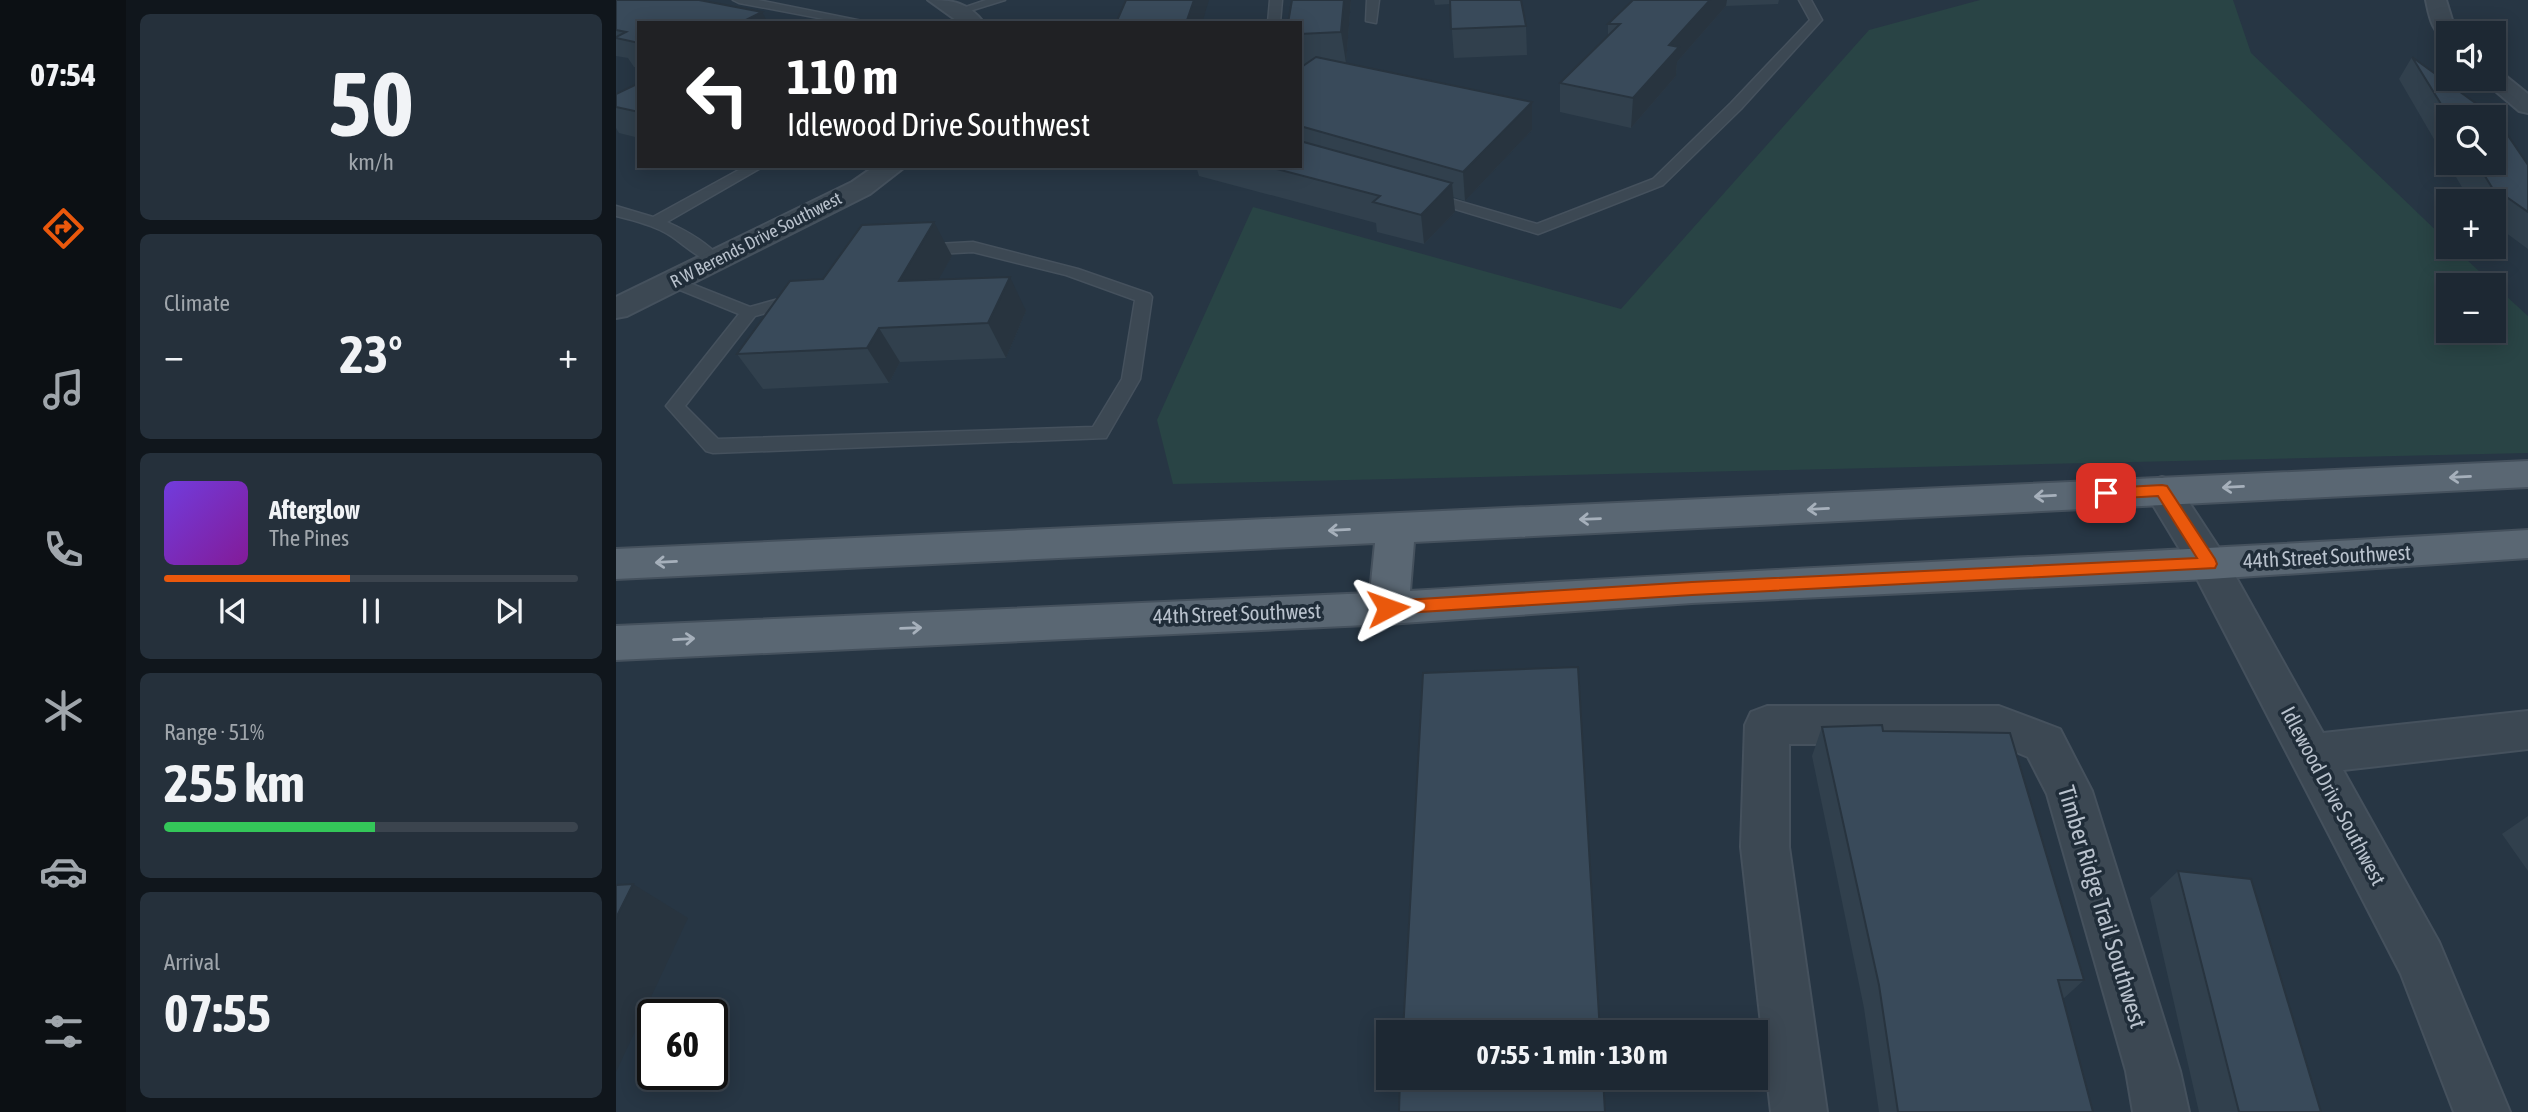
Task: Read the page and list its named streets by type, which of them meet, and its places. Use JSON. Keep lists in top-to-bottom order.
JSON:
{
  "streets": {
    "main road": ["44th Street Southwest"],
    "street": ["R W Berends Drive Southwest", "Idlewood Drive Southwest", "Timber Ridge Trail Southwest"]
  },
  "crossings": [
    ["44th Street Southwest", "Idlewood Drive Southwest"]
  ],
  "page": {
    "tabs": "07:54",
    "tile": [
      ["50", "km/h"],
      "Climate",
      ["Range · 51%", "255 km"],
      ["Arrival", "07:55"]
    ],
    "map_buttons": ["+", "−"],
    "turn": ["110 m", "Idlewood Drive Southwest"],
    "heat": ["−", "23°", "+"],
    "song": ["Afterglow", "The Pines"],
    "limit": "60",
    "trip": "07:55 · 1 min · 130 m"
  }
}
